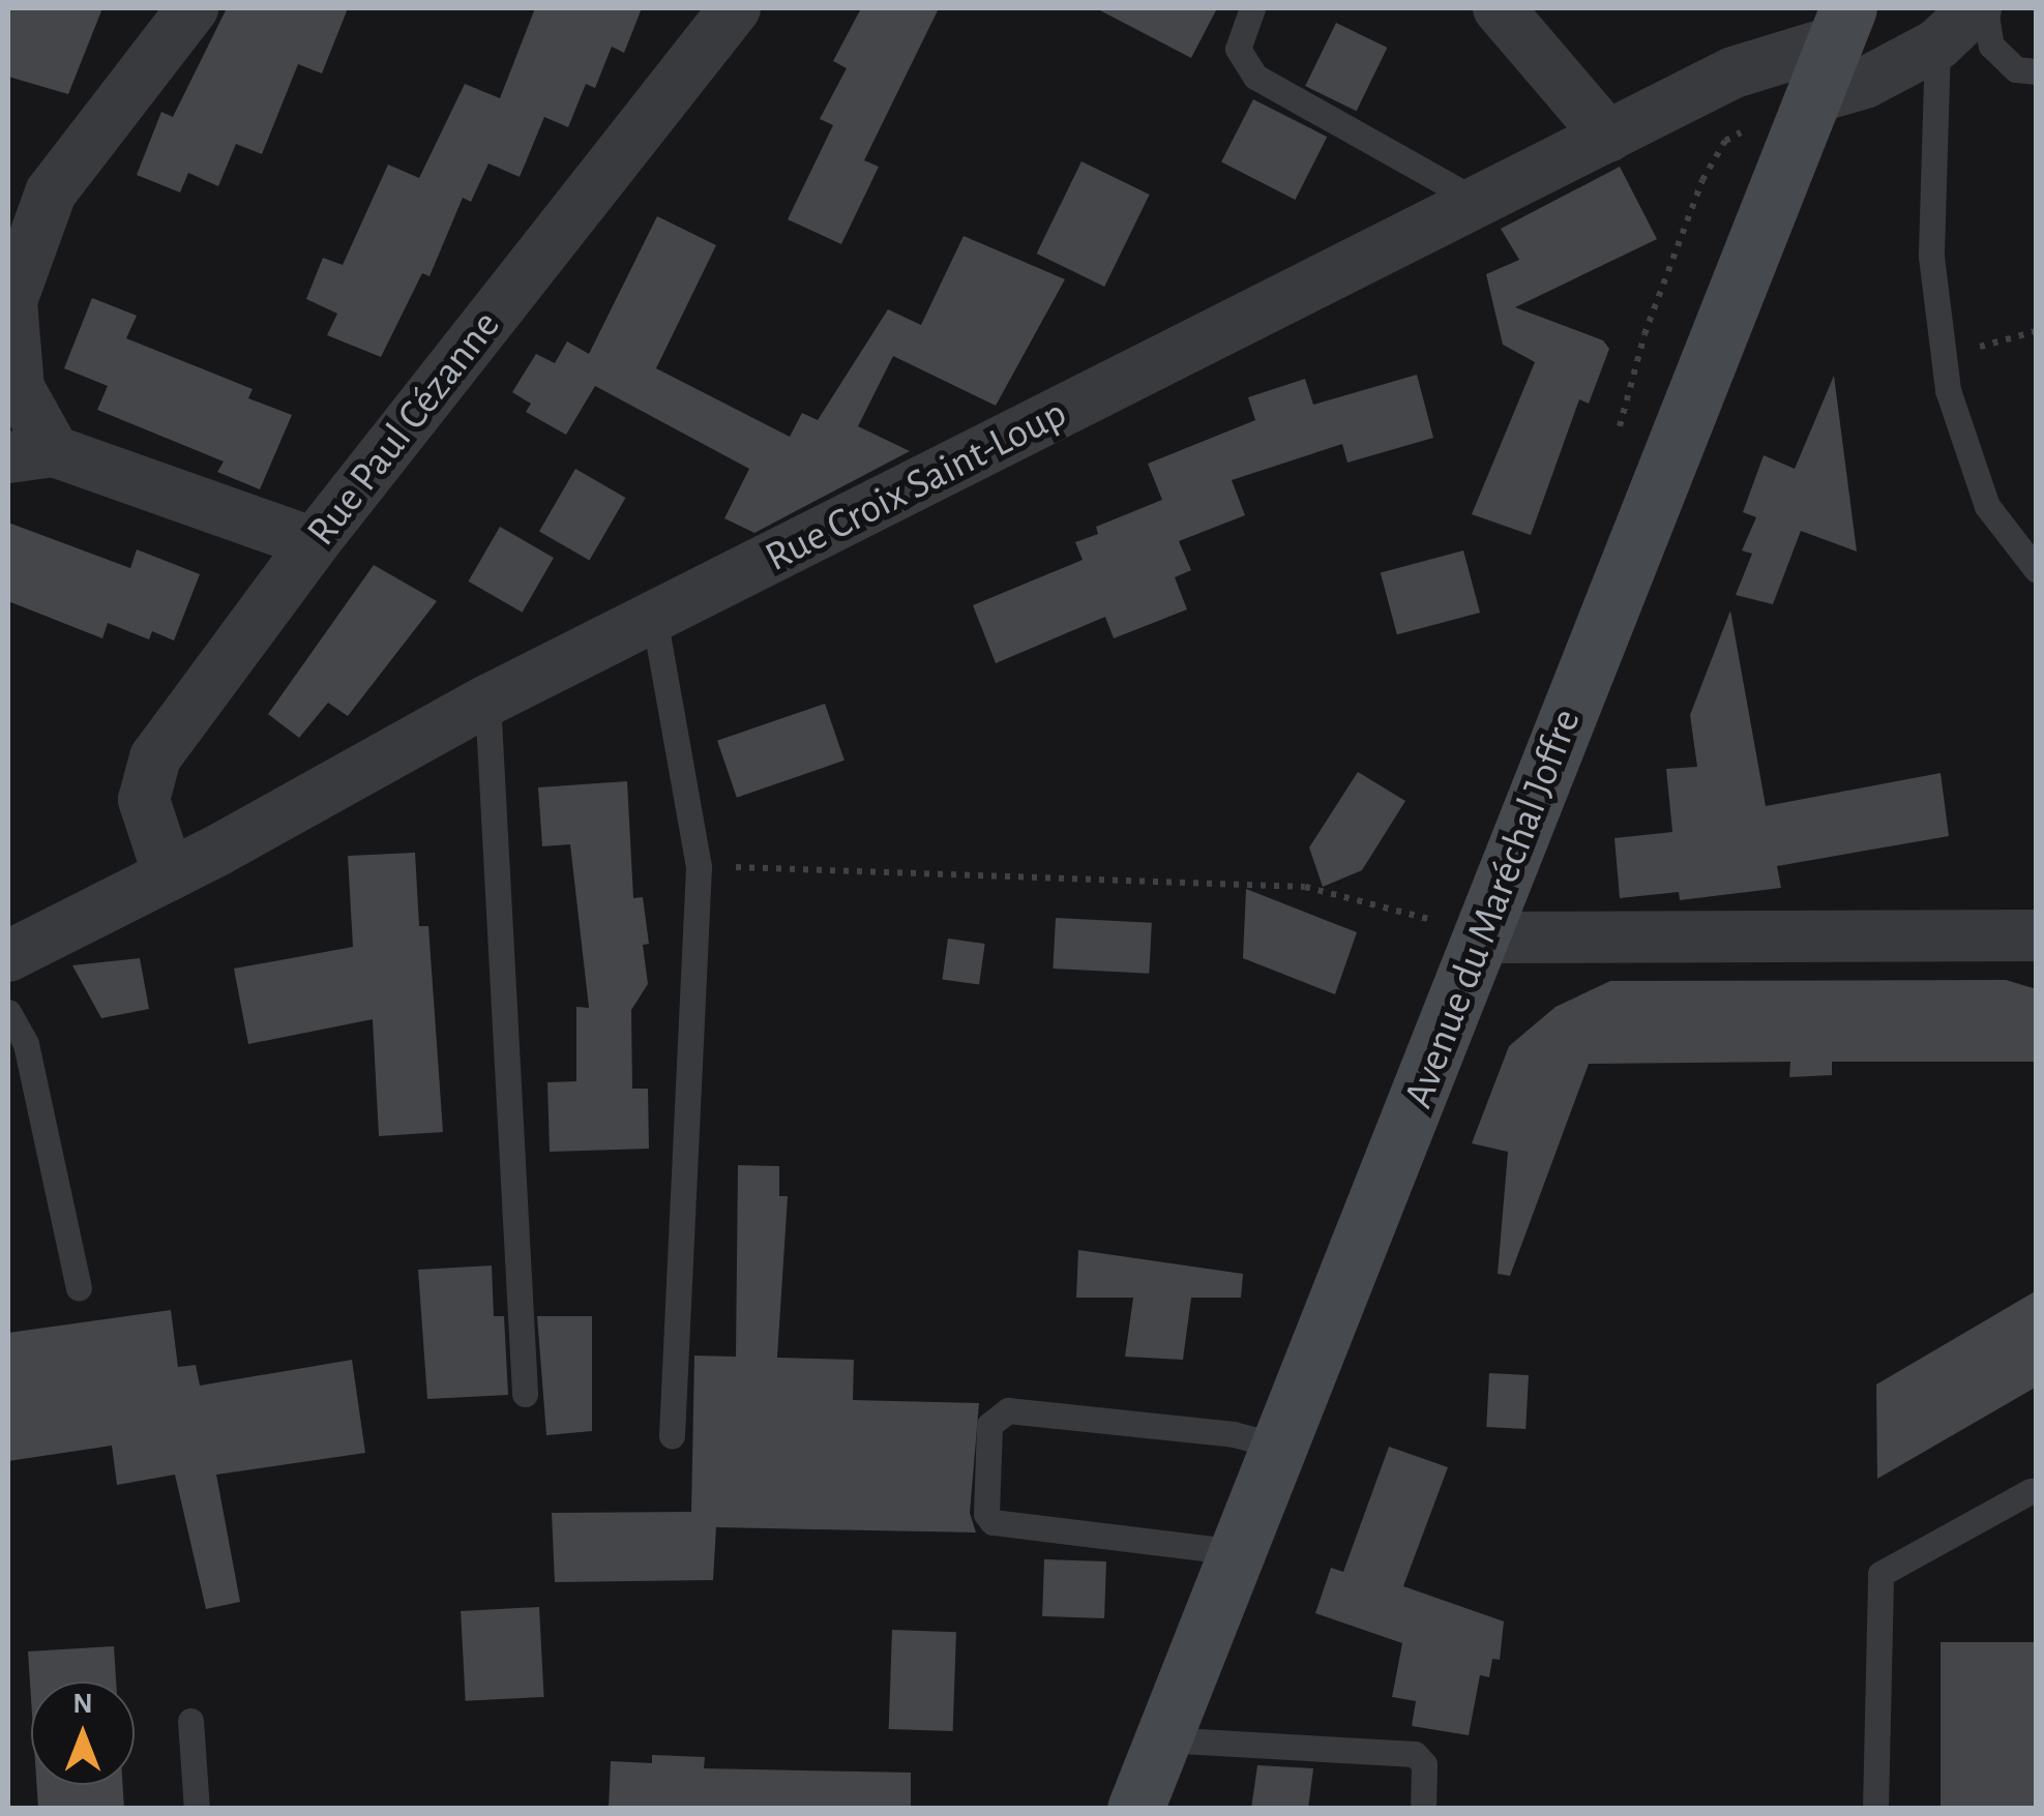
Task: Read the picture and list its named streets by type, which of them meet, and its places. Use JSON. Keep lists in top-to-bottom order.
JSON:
{
  "streets": {
    "main road": ["Avenue du Maréchal Joffre"],
    "street": ["Rue Paul Cézanne", "Rue Croix Saint-Loup"]
  },
  "crossings": [
    ["Rue Paul Cézanne", "Rue Croix Saint-Loup"],
    ["Rue Croix Saint-Loup", "Avenue du Maréchal Joffre"]
  ],
  "north": "top"
}
